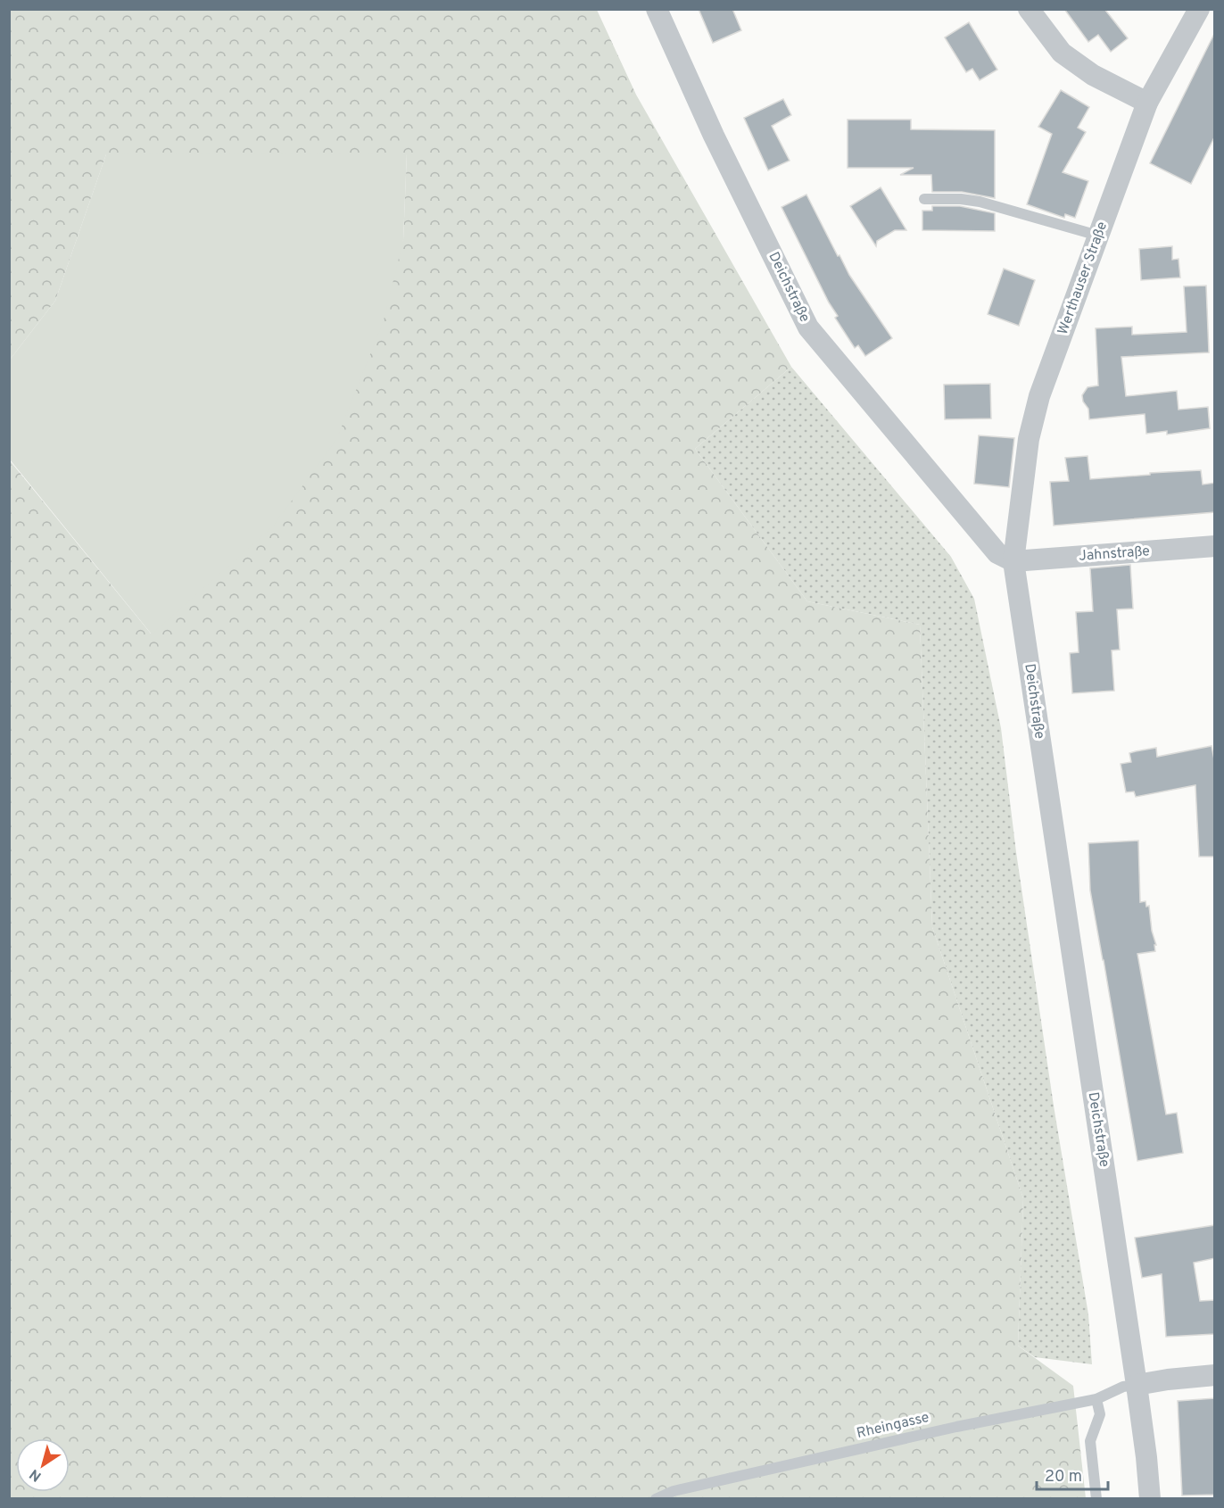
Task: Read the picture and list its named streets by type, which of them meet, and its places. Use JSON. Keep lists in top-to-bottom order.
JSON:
{
  "streets": {
    "street": ["Werthauser Straße", "Deichstraße", "Jahnstraße"],
    "lane": ["Rheingasse"]
  },
  "crossings": [
    ["Werthauser Straße", "Deichstraße"],
    ["Werthauser Straße", "Jahnstraße"],
    ["Deichstraße", "Jahnstraße"],
    ["Deichstraße", "Rheingasse"]
  ],
  "scale_bar": "20 m",
  "north": "bottom left"
}
